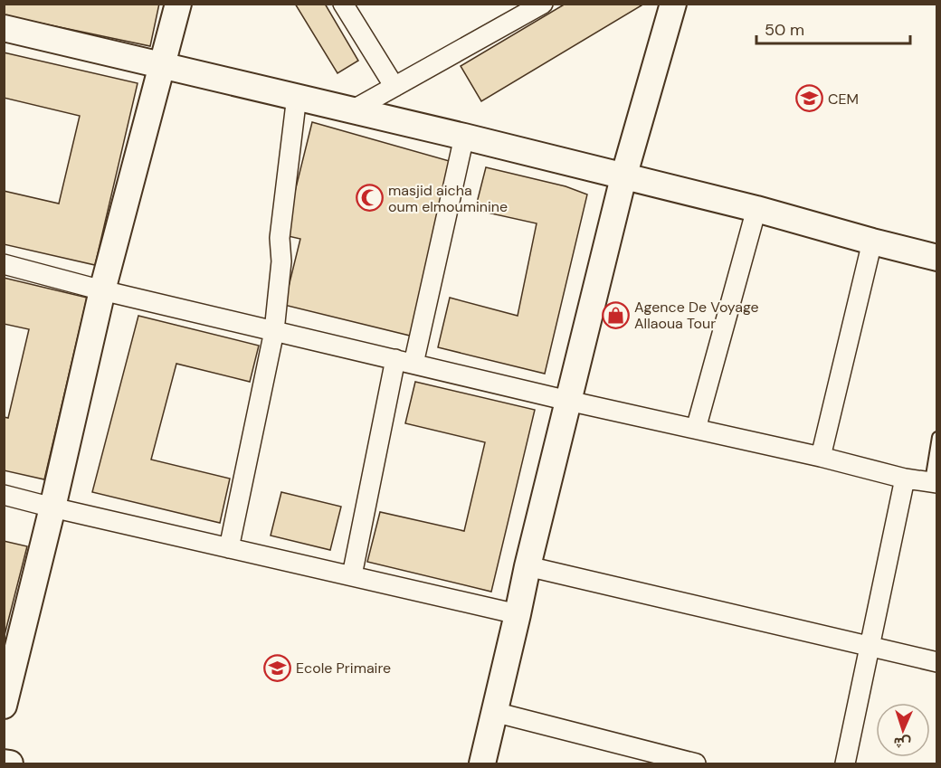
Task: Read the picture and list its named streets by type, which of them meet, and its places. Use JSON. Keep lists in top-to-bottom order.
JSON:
{
  "places": {
    "school or university": ["CEM", "Ecole Primaire"],
    "mosque": ["masjid aicha oum elmouminine"],
    "shop": ["Agence De Voyage Allaoua Tour"]
  },
  "scale_bar": "50 m",
  "north": "bottom"
}
